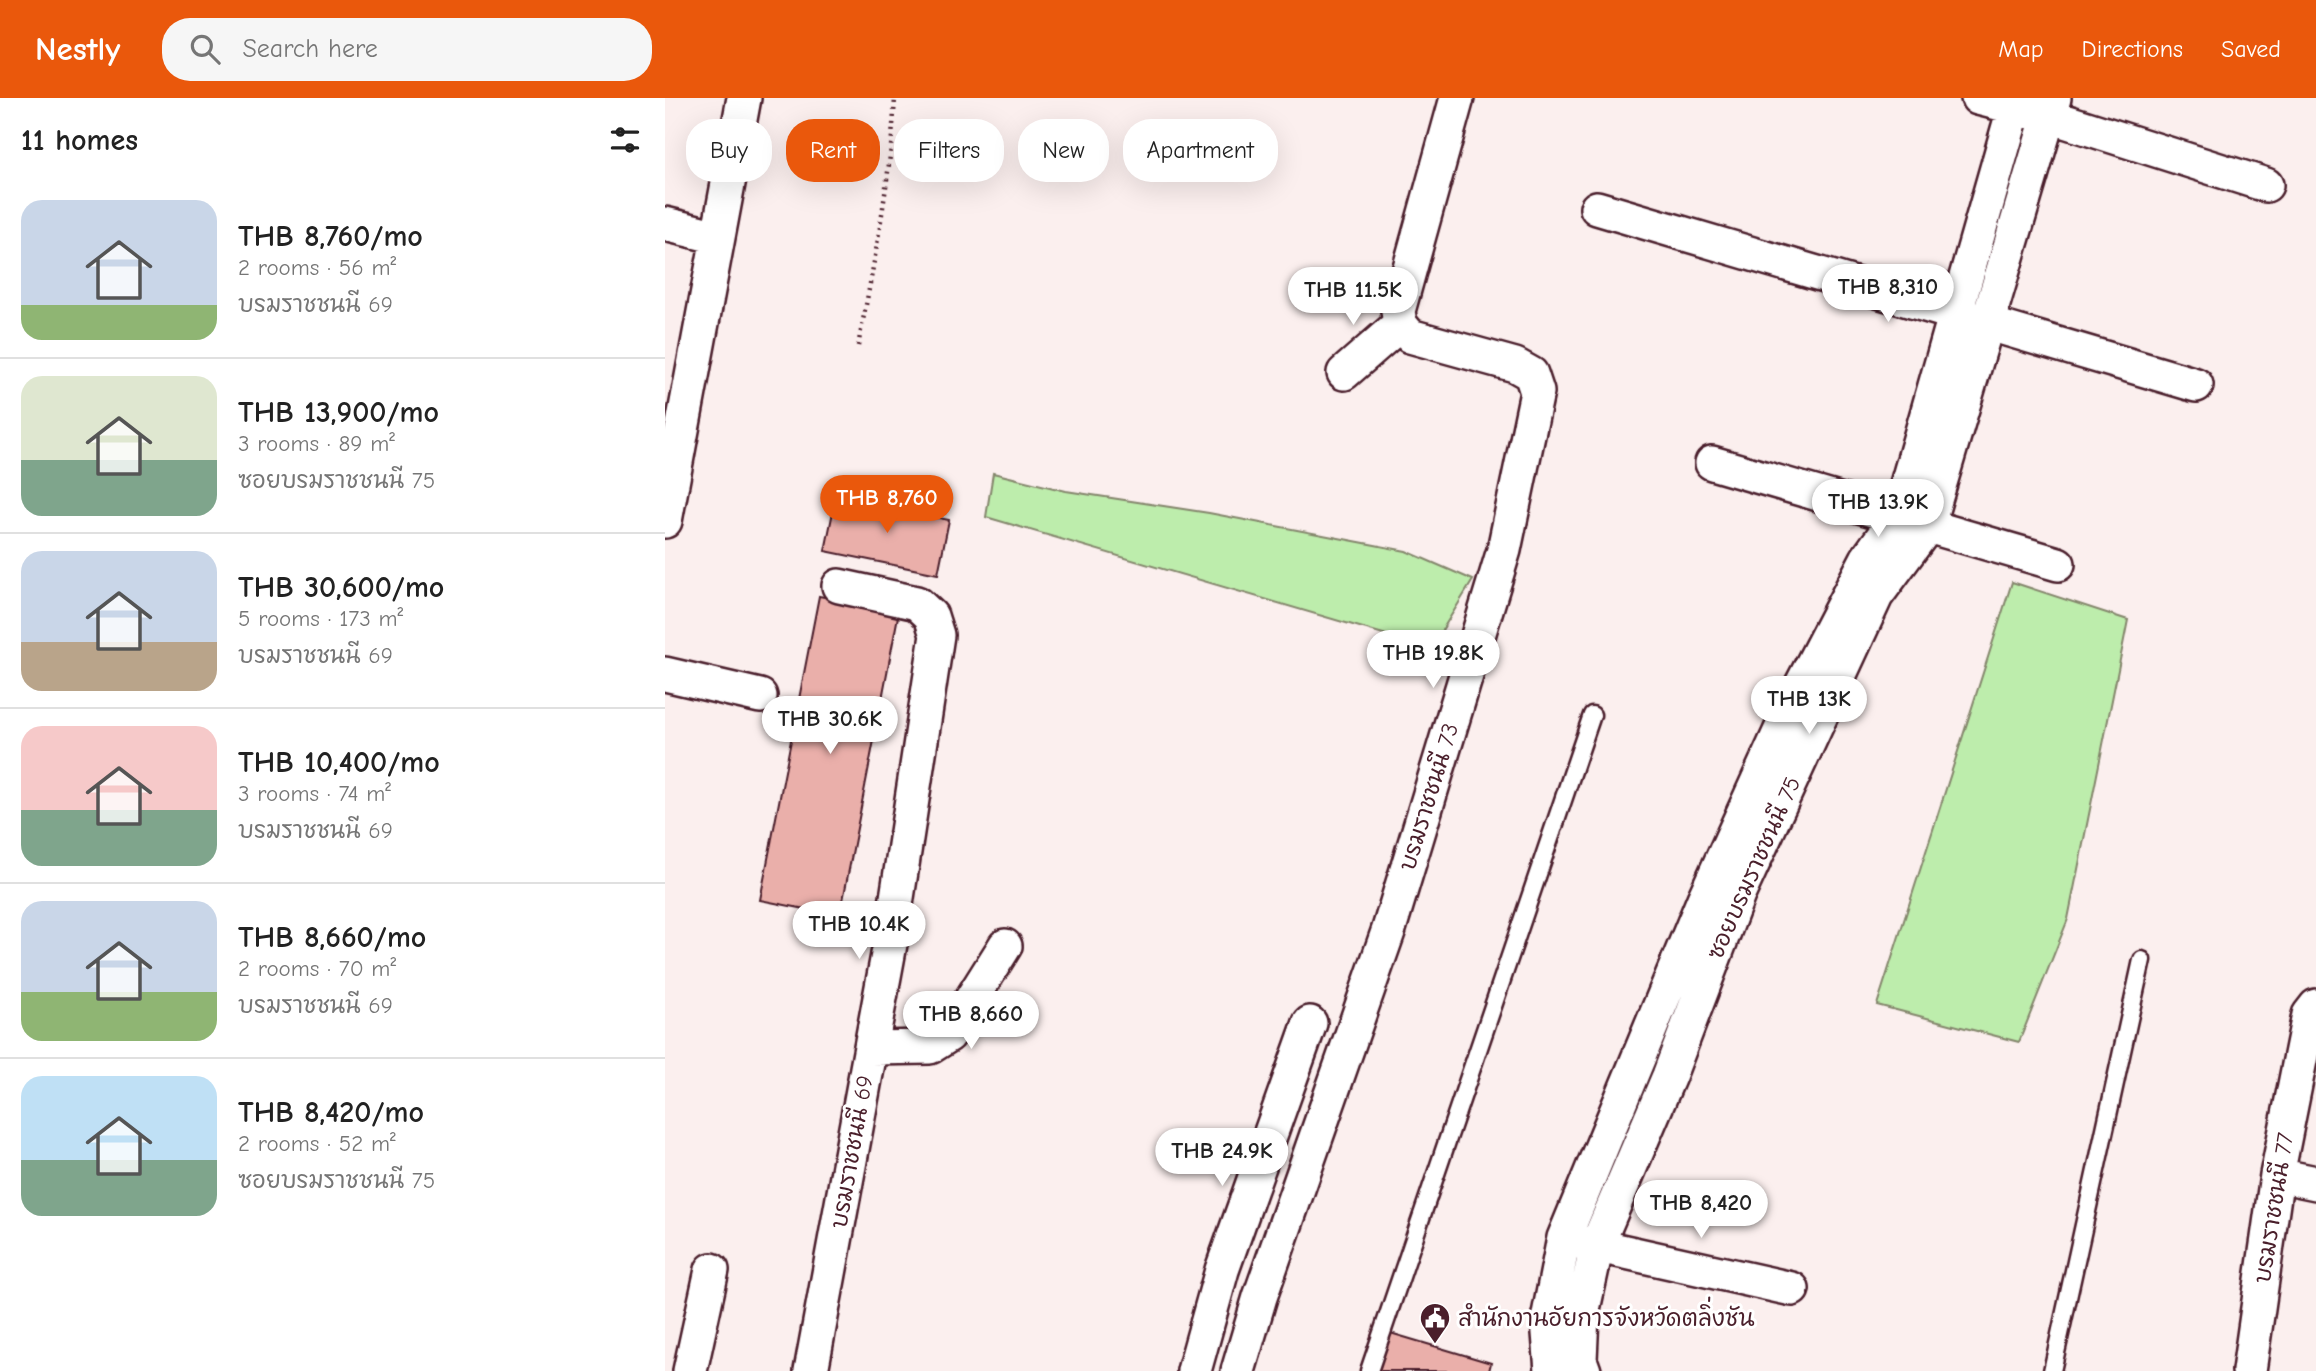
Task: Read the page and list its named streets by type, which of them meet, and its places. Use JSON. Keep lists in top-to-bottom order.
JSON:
{
  "streets": {
    "street": [
      "บรมราชชนนี 73",
      "ซอยบรมราชชนนี 75",
      "บรมราชชนนี 69",
      "บรมราชชนนี 77"
    ]
  },
  "places": {
    "public building": ["สำนักงานอัยการจังหวัดตลิ่งชัน"]
  },
  "page": {
    "header": "Nestly",
    "search": "Search here",
    "nav": ["Map", "Directions", "Saved"],
    "heading": "11 homes",
    "chip": [
      "Buy",
      "Rent",
      "Filters",
      "New",
      "Apartment"
    ],
    "list": [
      {
        "name": "THB 8,760/mo",
        "note": "2 rooms · 56 m² · บรมราชชนนี 69"
      },
      {
        "name": "THB 13,900/mo",
        "note": "3 rooms · 89 m² · ซอยบรมราชชนนี 75"
      },
      {
        "name": "THB 30,600/mo",
        "note": "5 rooms · 173 m² · บรมราชชนนี 69"
      },
      {
        "name": "THB 10,400/mo",
        "note": "3 rooms · 74 m² · บรมราชชนนี 69"
      },
      {
        "name": "THB 8,660/mo",
        "note": "2 rooms · 70 m² · บรมราชชนนี 69"
      },
      {
        "name": "THB 8,420/mo",
        "note": "2 rooms · 52 m² · ซอยบรมราชชนนี 75"
      }
    ],
    "price": [
      "THB 8,310",
      "THB 11.5K",
      "THB 8,760",
      "THB 13.9K",
      "THB 19.8K",
      "THB 13K",
      "THB 30.6K",
      "THB 10.4K",
      "THB 8,660",
      "THB 24.9K",
      "THB 8,420"
    ]
  }
}
